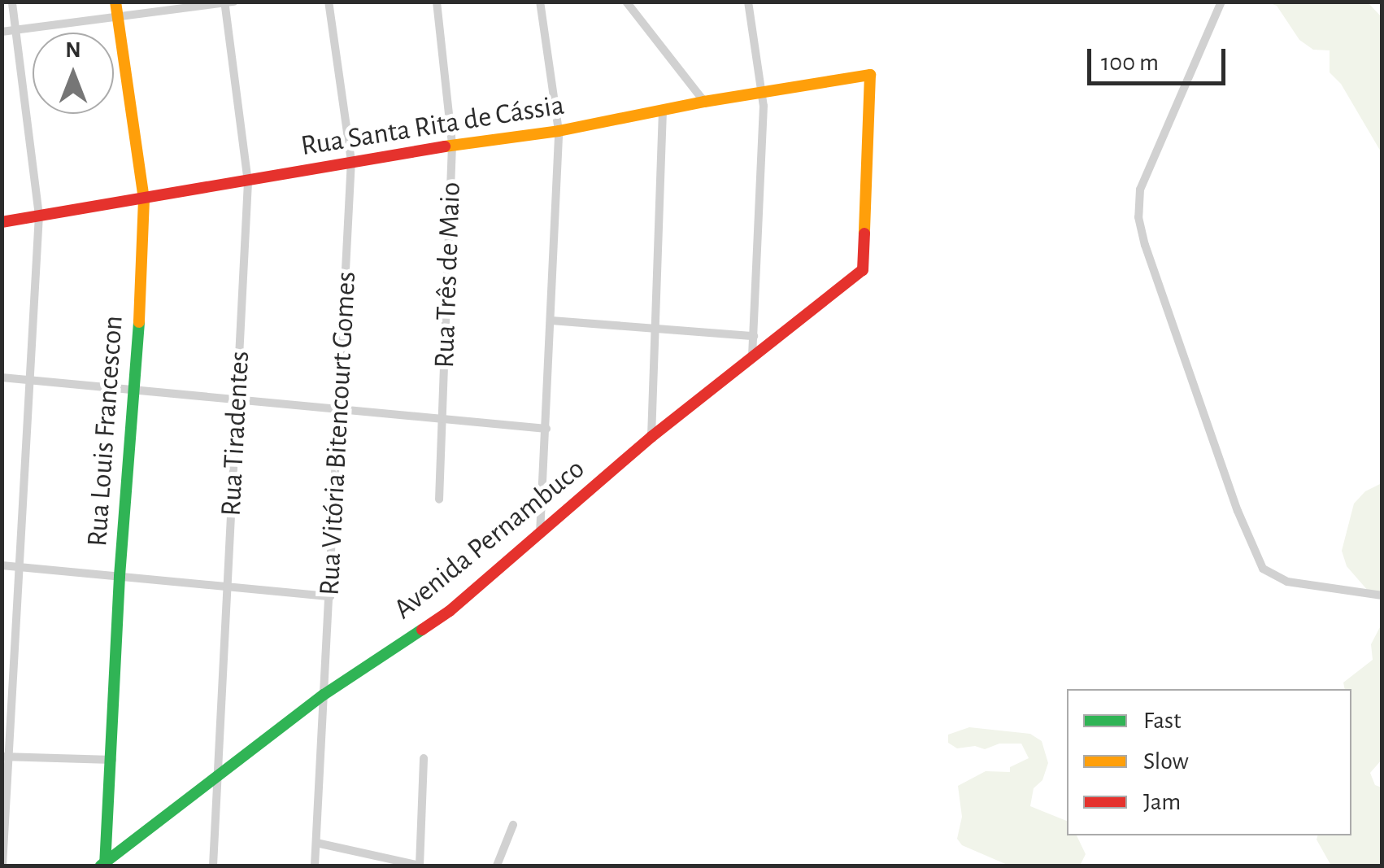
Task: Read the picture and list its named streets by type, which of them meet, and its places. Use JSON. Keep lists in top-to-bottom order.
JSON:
{
  "streets": {
    "street": [
      "Rua Santa Rita de Cássia",
      "Rua Três de Maio",
      "Rua Louis Francescon",
      "Rua Tiradentes",
      "Rua Vitória Bitencourt Gomes",
      "Avenida Pernambuco"
    ]
  },
  "crossings": [
    ["Rua Santa Rita de Cássia", "Rua Três de Maio"],
    ["Rua Santa Rita de Cássia", "Rua Louis Francescon"],
    ["Rua Santa Rita de Cássia", "Rua Tiradentes"],
    ["Rua Santa Rita de Cássia", "Rua Vitória Bitencourt Gomes"],
    ["Rua Santa Rita de Cássia", "Avenida Pernambuco"],
    ["Rua Louis Francescon", "Avenida Pernambuco"],
    ["Rua Tiradentes", "Avenida Pernambuco"],
    ["Rua Vitória Bitencourt Gomes", "Avenida Pernambuco"]
  ],
  "legend": ["Fast", "Slow", "Jam"],
  "scale_bar": "100 m",
  "north": "top"
}
